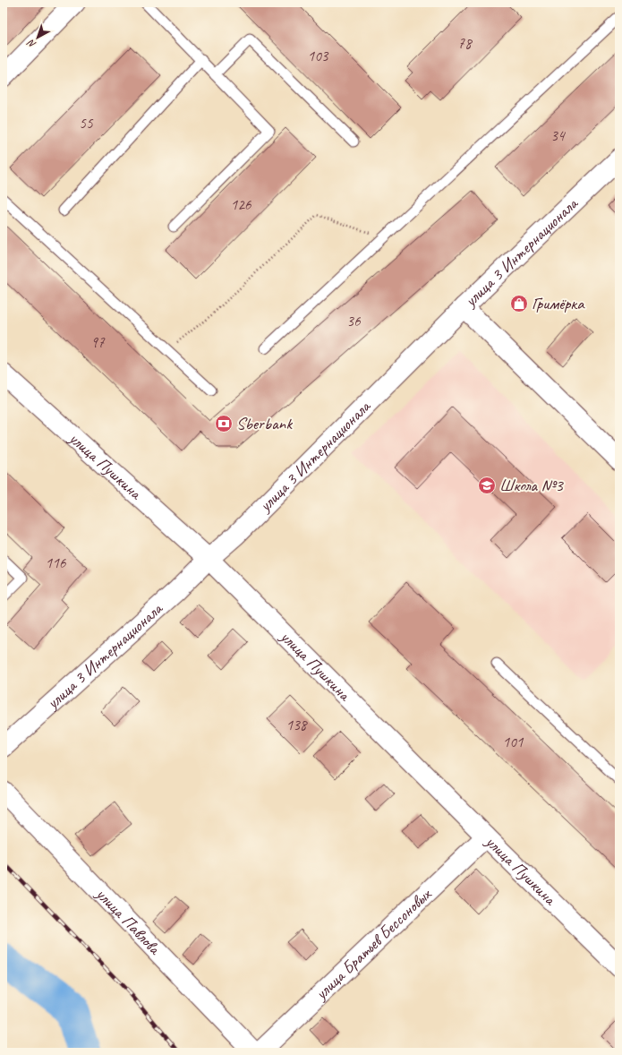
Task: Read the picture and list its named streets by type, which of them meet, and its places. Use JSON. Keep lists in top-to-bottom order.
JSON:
{
  "streets": {
    "street": [
      "улица 3 Интернационала",
      "улица Пушкина",
      "улица Павлова",
      "улица Братьев Бессоновых"
    ]
  },
  "crossings": [
    ["улица 3 Интернационала", "улица Пушкина"],
    ["улица Пушкина", "улица Братьев Бессоновых"]
  ],
  "places": {
    "shop": ["Гримёрка"],
    "bank": ["Sberbank"],
    "school or university": ["Школа №3"]
  },
  "house_numbers": [
    "78",
    "103",
    "55",
    "34",
    "126",
    "36",
    "97",
    "116",
    "138",
    "101"
  ],
  "north": "bottom left"
}
